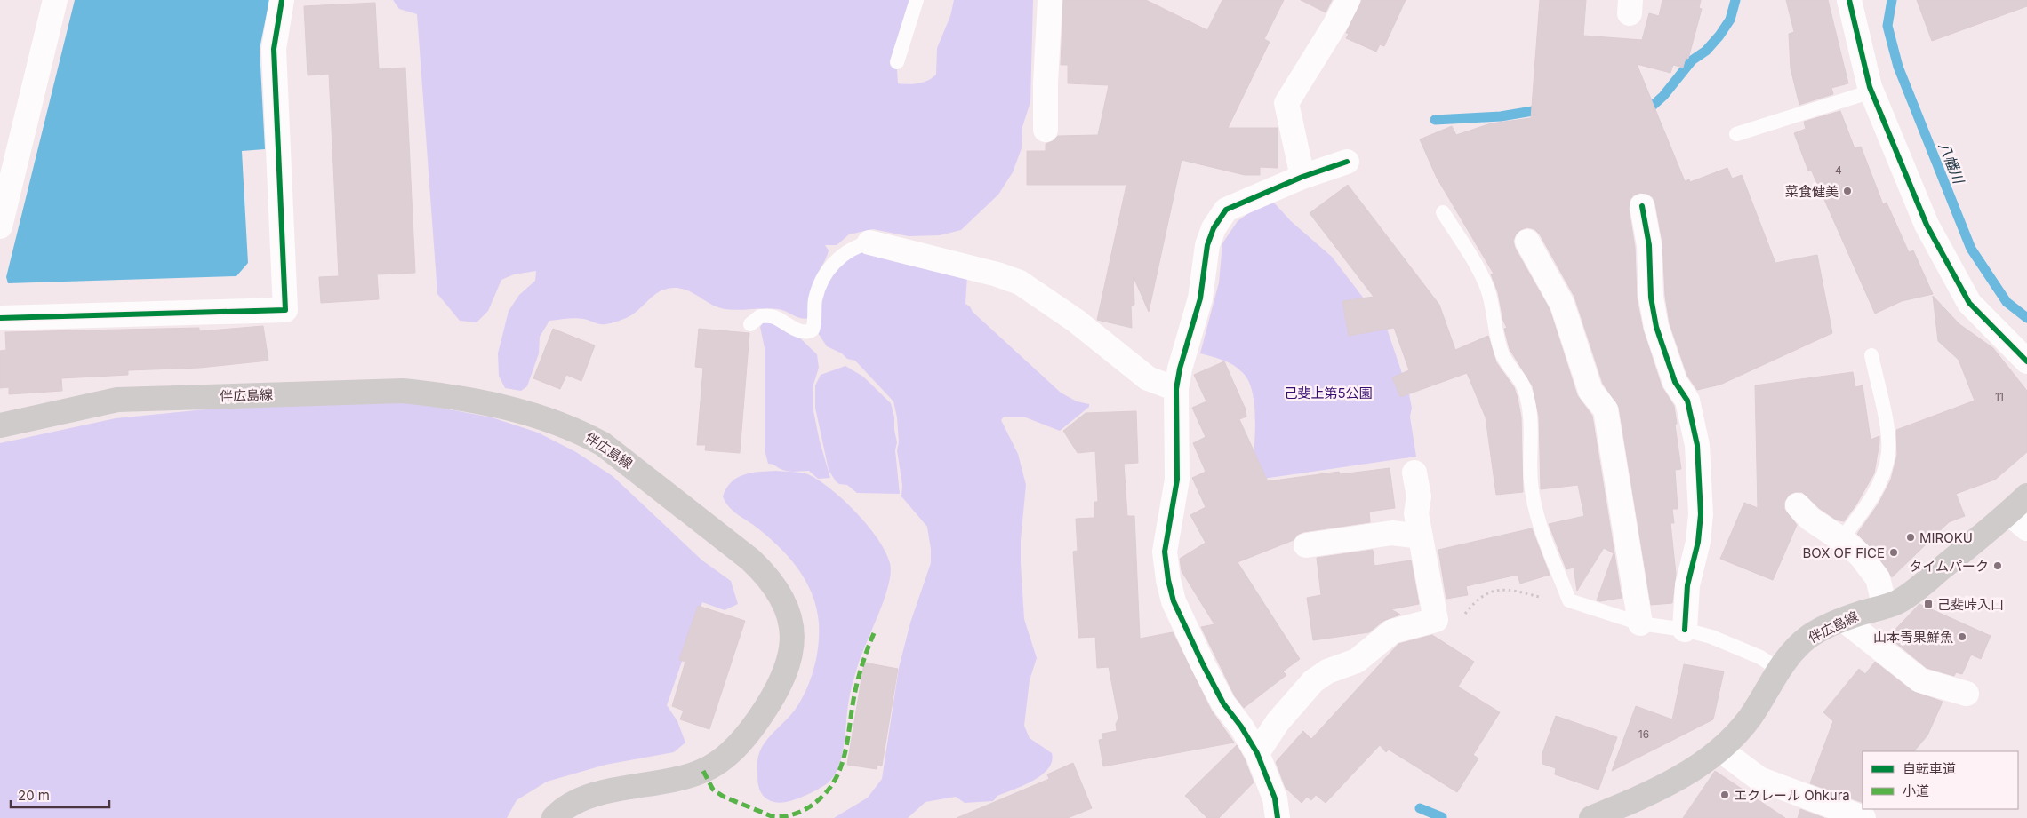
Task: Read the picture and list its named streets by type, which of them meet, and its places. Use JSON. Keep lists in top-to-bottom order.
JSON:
{
  "streets": {
    "main road": ["伴広島線"]
  },
  "water": ["八幡川"],
  "parks": ["己斐上第5公園"],
  "places": {
    "other": [
      "菜食健美",
      "MIROKU",
      "BOX OF FICE",
      "タイムパーク",
      "山本青果鮮魚",
      "エクレール Ohkura"
    ],
    "transit": ["己斐峠入口"]
  },
  "house_numbers": ["4", "11", "16"],
  "legend": ["自転車道", "小道"],
  "scale_bar": "20 m"
}
